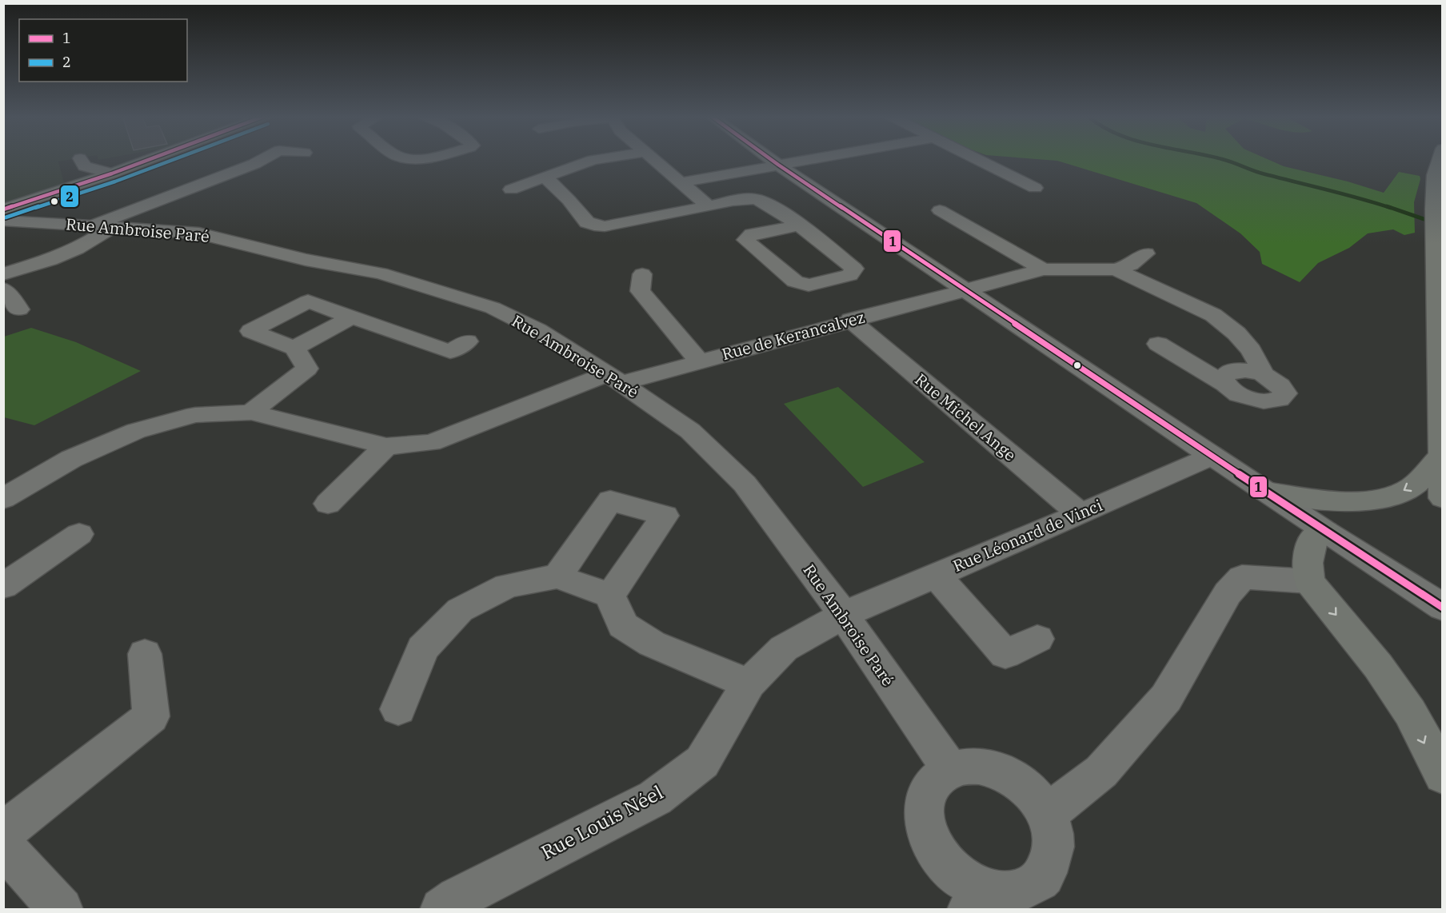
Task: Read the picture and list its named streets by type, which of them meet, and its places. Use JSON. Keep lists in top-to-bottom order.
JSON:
{
  "streets": {
    "street": [
      "Rue Ambroise Paré",
      "Rue de Kerancalvez",
      "Rue Michel Ange",
      "Rue Léonard de Vinci",
      "Rue Louis Néel"
    ]
  },
  "crossings": [
    ["Rue Ambroise Paré", "Rue de Kerancalvez"],
    ["Rue Ambroise Paré", "Rue Léonard de Vinci"],
    ["Rue Ambroise Paré", "Rue Louis Néel"],
    ["Rue de Kerancalvez", "Rue Michel Ange"],
    ["Rue Michel Ange", "Rue Léonard de Vinci"],
    ["Rue Léonard de Vinci", "Rue Louis Néel"]
  ],
  "lines": ["transit line 1", "transit line 2"],
  "legend": ["1", "2"]
}
